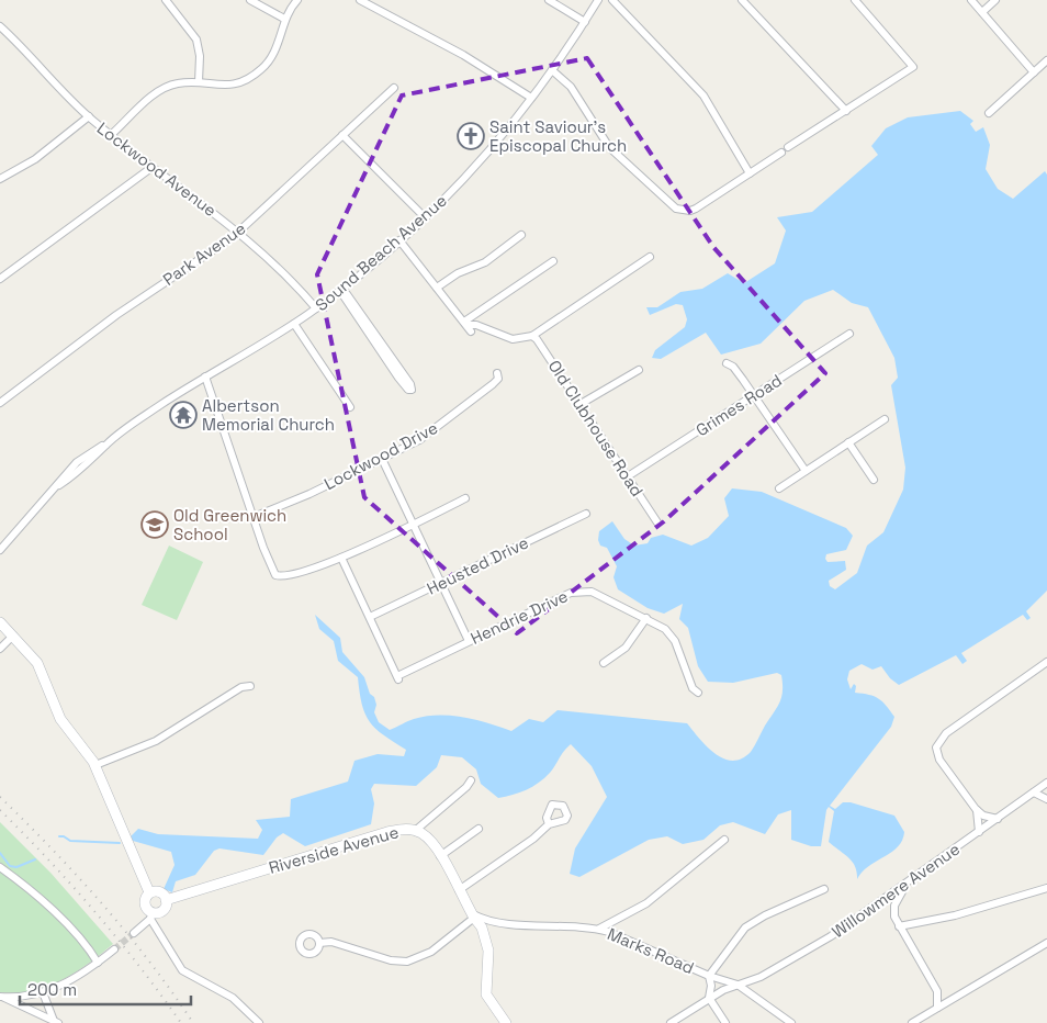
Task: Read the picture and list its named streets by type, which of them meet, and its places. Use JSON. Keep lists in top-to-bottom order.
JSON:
{
  "streets": {
    "street": [
      "Lockwood Avenue",
      "Sound Beach Avenue",
      "Park Avenue",
      "Grimes Road",
      "Old Clubhouse Road",
      "Lockwood Drive",
      "Heusted Drive",
      "Hendrie Drive",
      "Riverside Avenue",
      "Willowmere Avenue",
      "Marks Road"
    ]
  },
  "crossings": [
    ["Lockwood Avenue", "Sound Beach Avenue"],
    ["Lockwood Avenue", "Park Avenue"],
    ["Grimes Road", "Old Clubhouse Road"],
    ["Heusted Drive", "Hendrie Drive"],
    ["Riverside Avenue", "Marks Road"],
    ["Willowmere Avenue", "Marks Road"]
  ],
  "places": {
    "church": ["Saint Saviour's Episcopal Church"],
    "temple": ["Albertson Memorial Church"],
    "school or university": ["Old Greenwich School"]
  },
  "scale_bar": "200 m"
}
